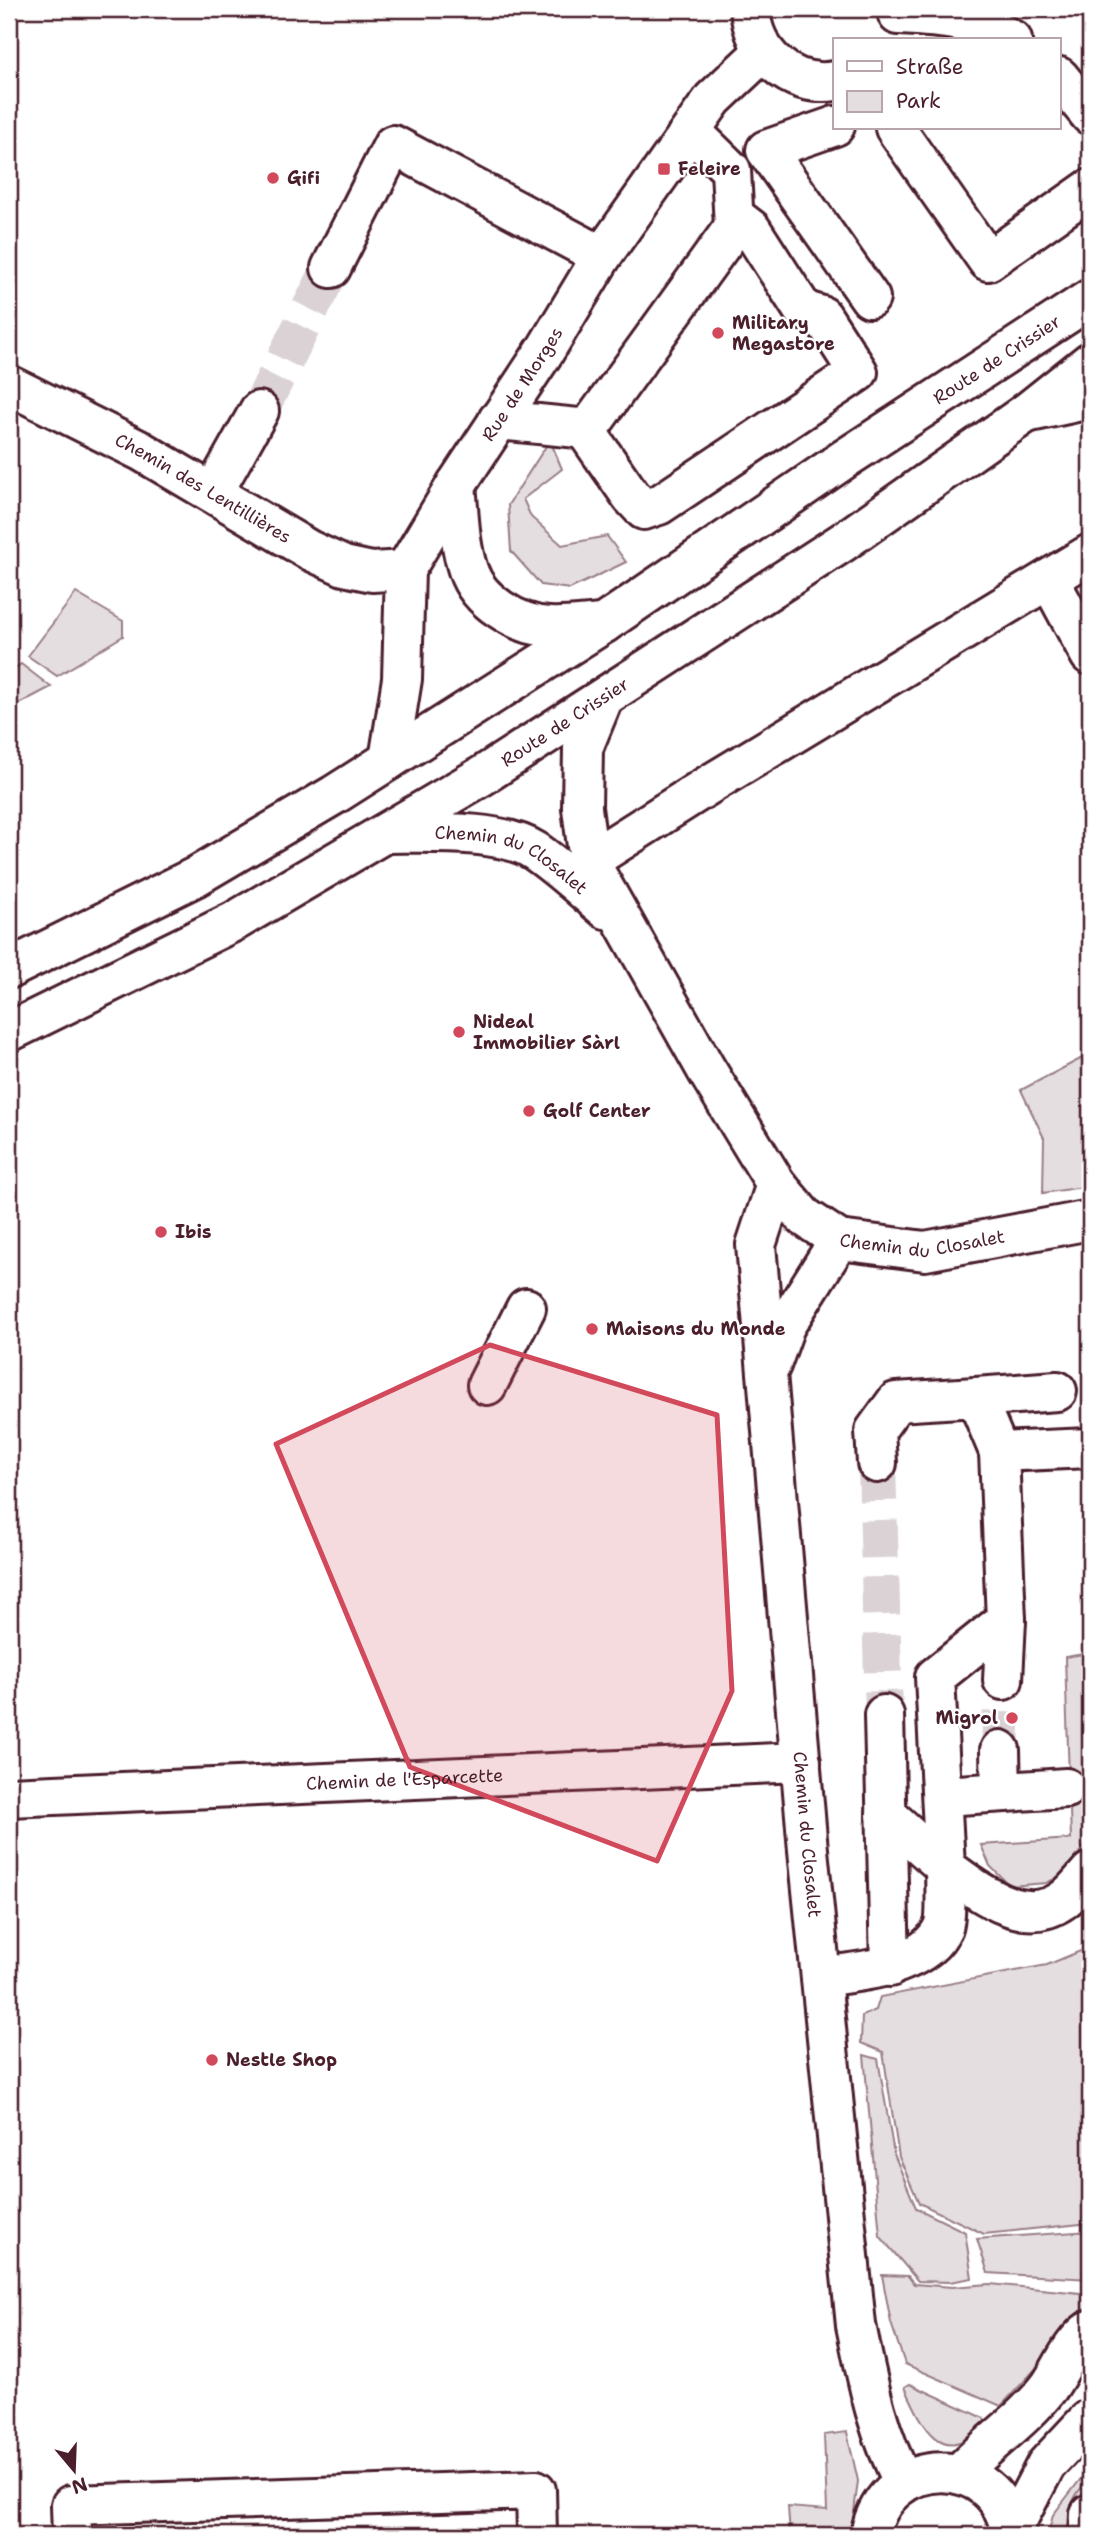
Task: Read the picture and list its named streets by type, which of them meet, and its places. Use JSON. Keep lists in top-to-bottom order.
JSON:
{
  "streets": {
    "main road": [
      "Route de Crissier",
      "Rue de Morges",
      "Chemin des Lentillières",
      "Chemin du Closalet",
      "Chemin de l'Esparcette"
    ]
  },
  "crossings": [
    ["Route de Crissier", "Rue de Morges"],
    ["Route de Crissier", "Chemin du Closalet"],
    ["Rue de Morges", "Chemin des Lentillières"],
    ["Chemin du Closalet", "Chemin de l'Esparcette"]
  ],
  "places": {
    "transit": ["Feleire"],
    "other": [
      "Gifi",
      "Military Megastore",
      "Nideal Immobilier Sàrl",
      "Golf Center",
      "Ibis",
      "Maisons du Monde",
      "Migrol",
      "Nestle Shop"
    ]
  },
  "legend": ["Straße", "Park"],
  "north": "bottom"
}
